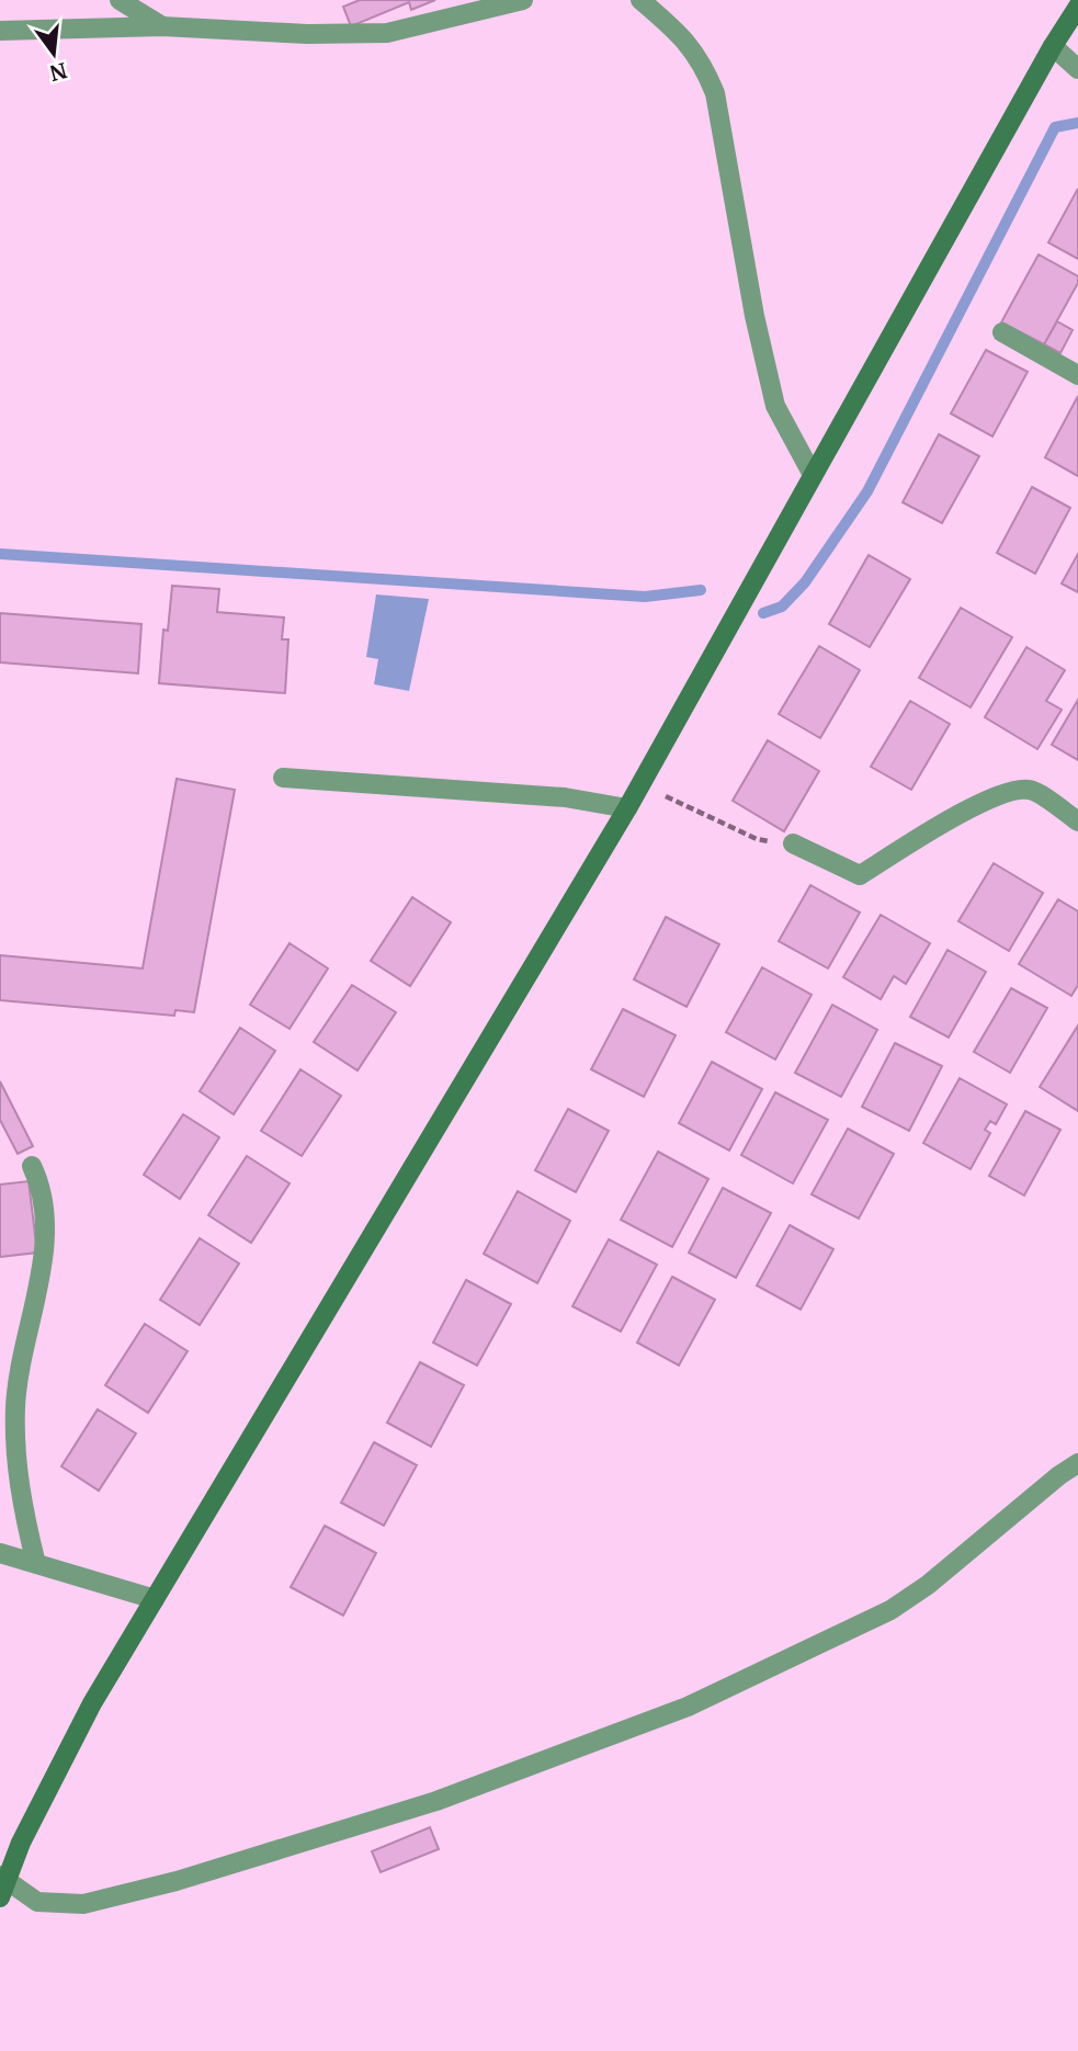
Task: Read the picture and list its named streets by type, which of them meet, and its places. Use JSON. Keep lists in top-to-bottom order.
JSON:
{
  "north": "bottom"
}
